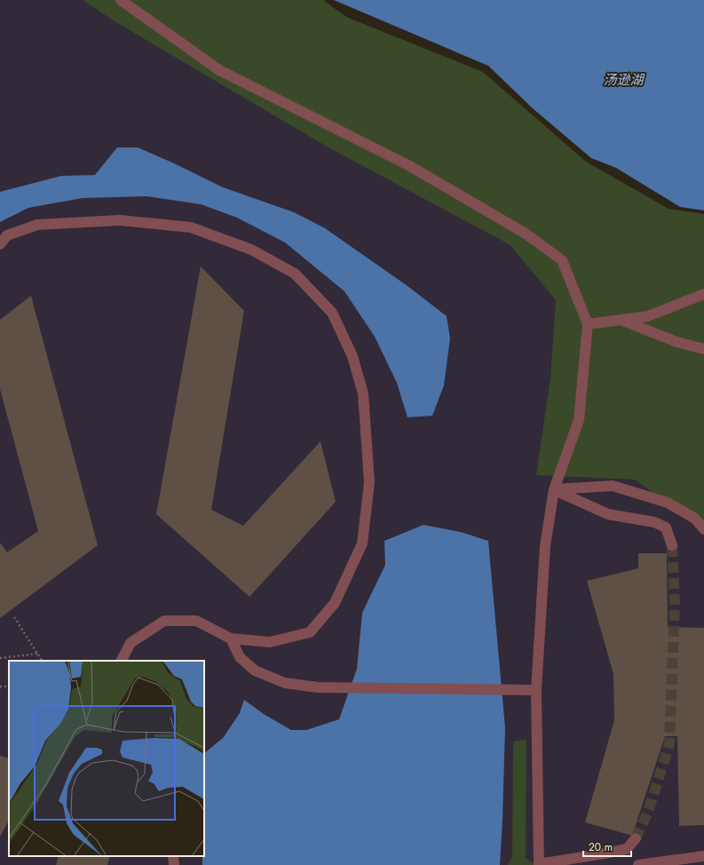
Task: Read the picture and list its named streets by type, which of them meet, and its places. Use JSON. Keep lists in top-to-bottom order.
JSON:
{
  "water": ["汤逊湖"],
  "scale_bar": "20 m"
}
